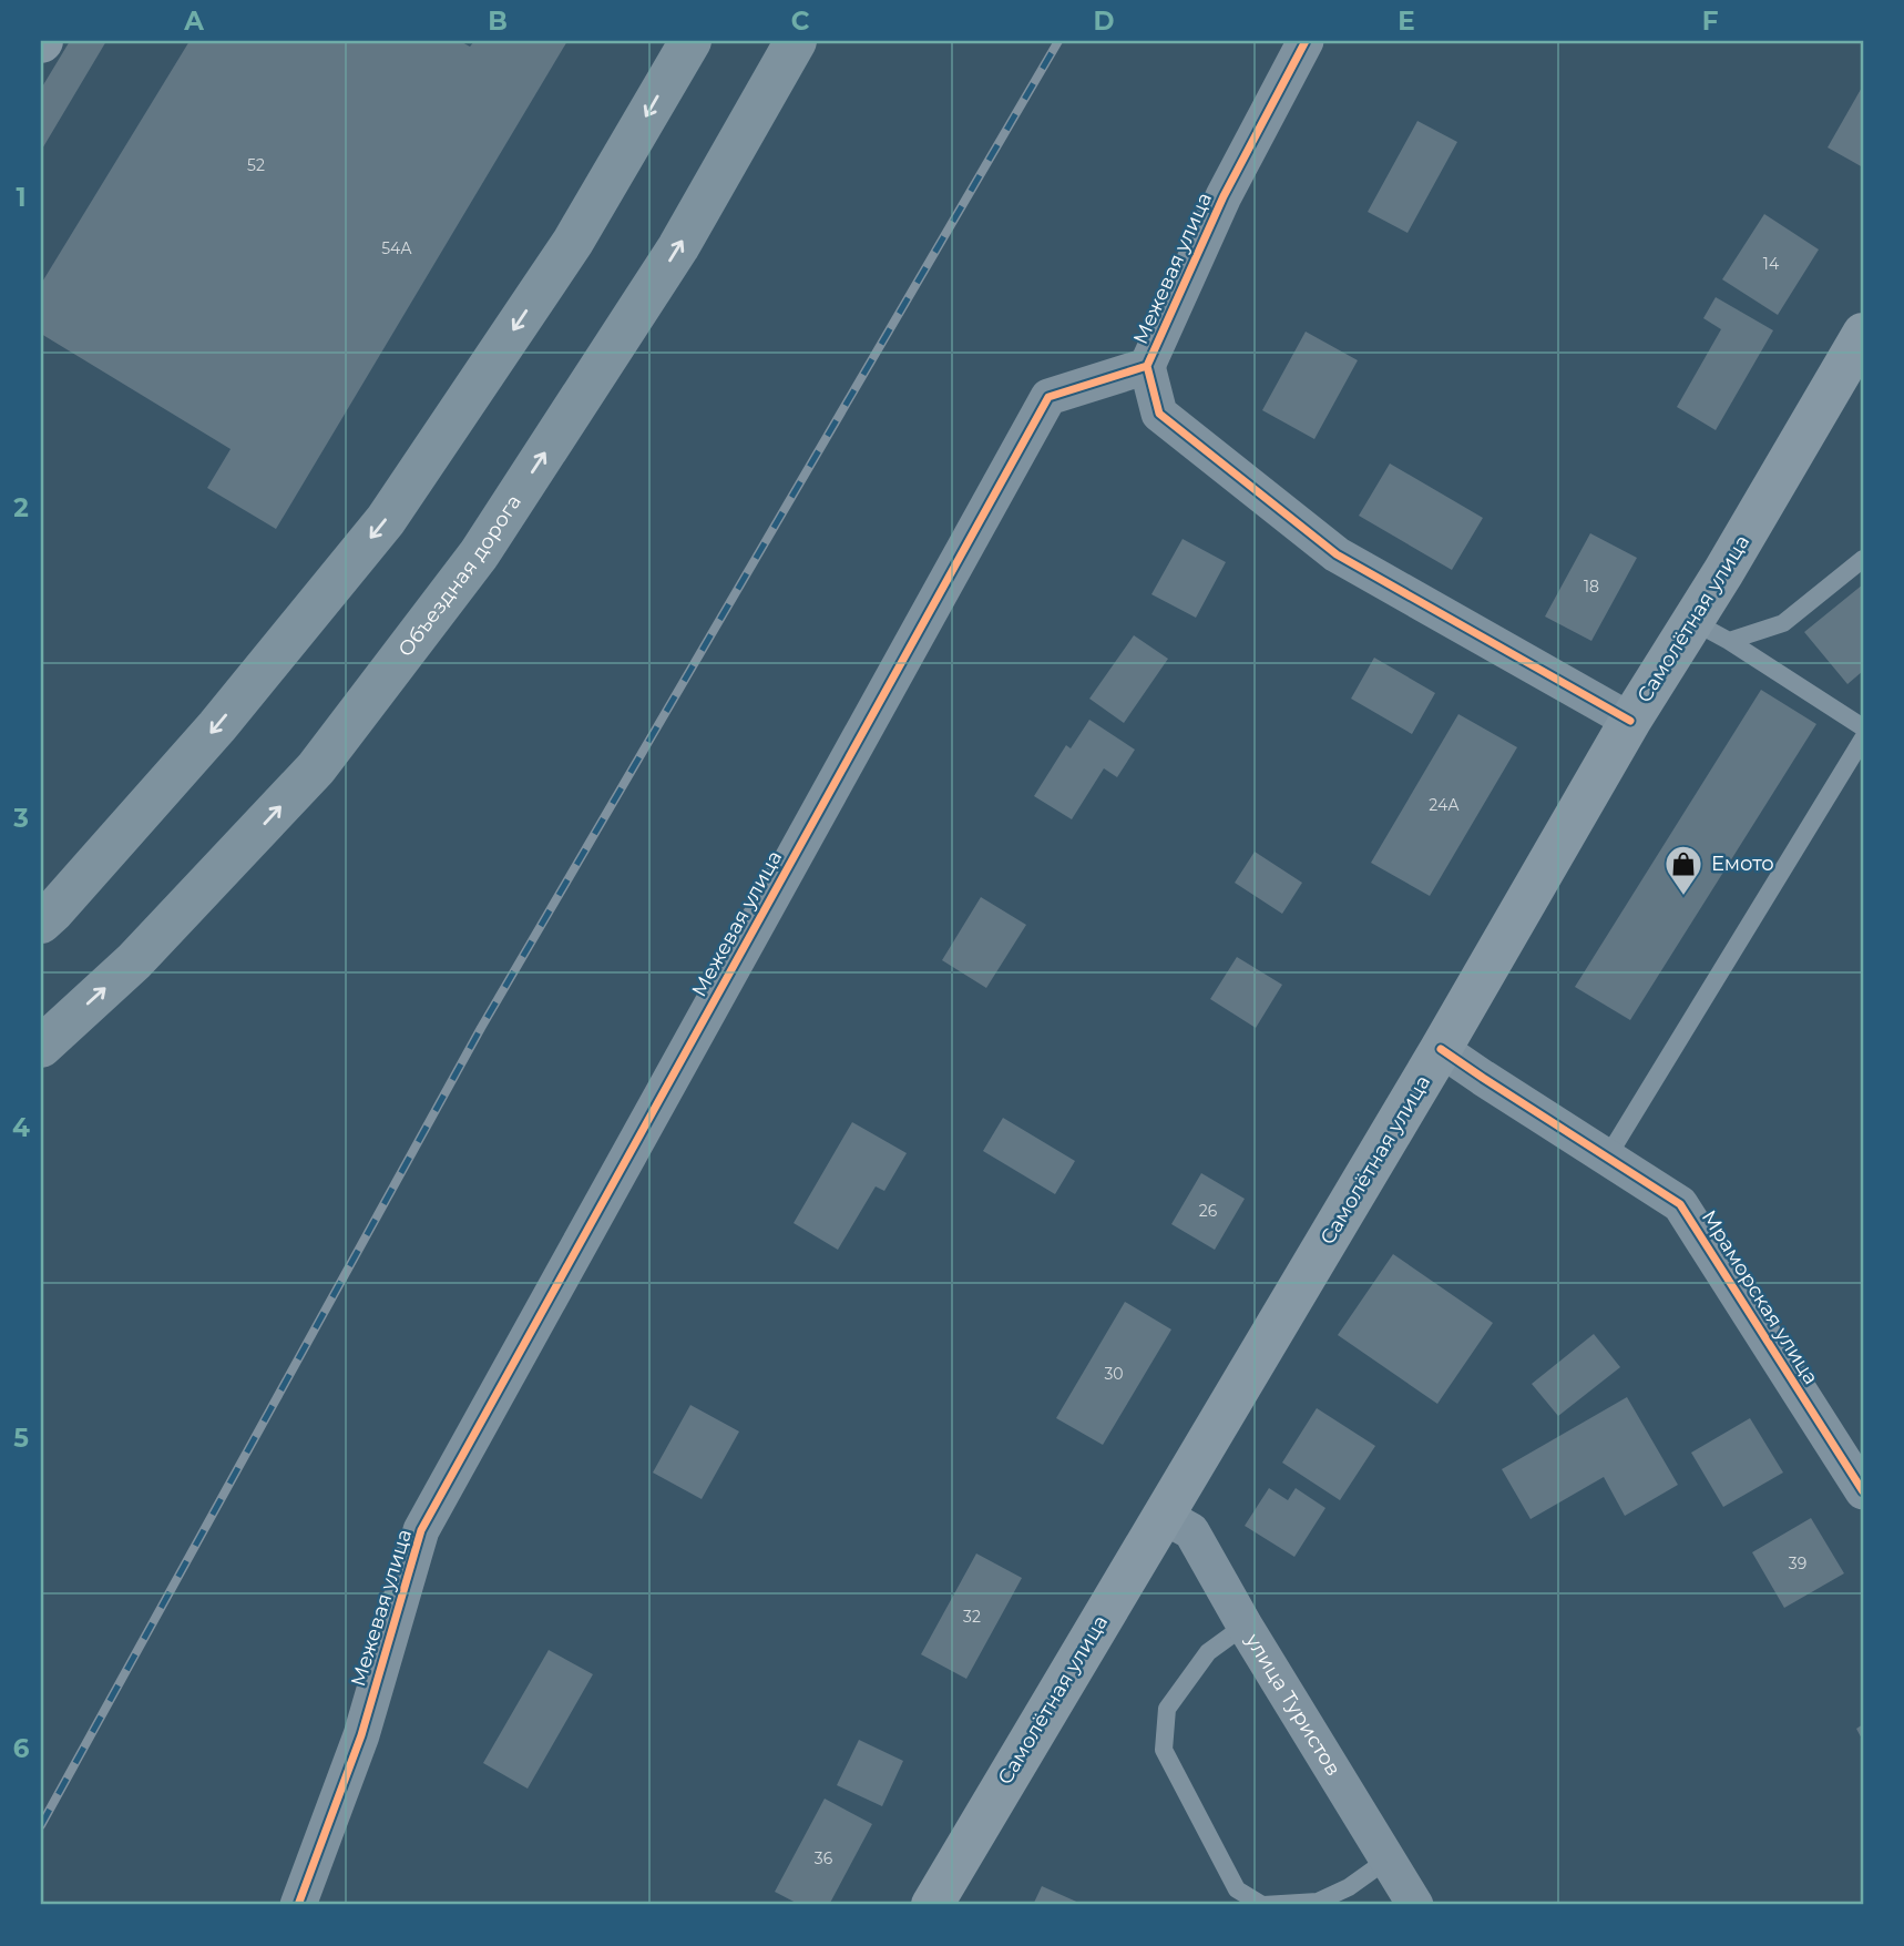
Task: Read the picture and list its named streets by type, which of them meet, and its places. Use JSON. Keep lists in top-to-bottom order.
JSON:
{
  "streets": {
    "main road": ["Объездная дорога", "Самолётная улица"],
    "street": ["Межевая улица", "Мраморская улица", "улица Туристов"]
  },
  "crossings": [
    ["Самолётная улица", "Мраморская улица"],
    ["Самолётная улица", "улица Туристов"]
  ],
  "places": {
    "shop": ["Емото"]
  },
  "house_numbers": [
    "52",
    "54А",
    "14",
    "18",
    "24А",
    "26",
    "30",
    "39",
    "32",
    "36"
  ],
  "grid": {
    "columns": [
      "A",
      "B",
      "C",
      "D",
      "E",
      "F"
    ],
    "rows": [
      "1",
      "2",
      "3",
      "4",
      "5",
      "6"
    ]
  }
}
